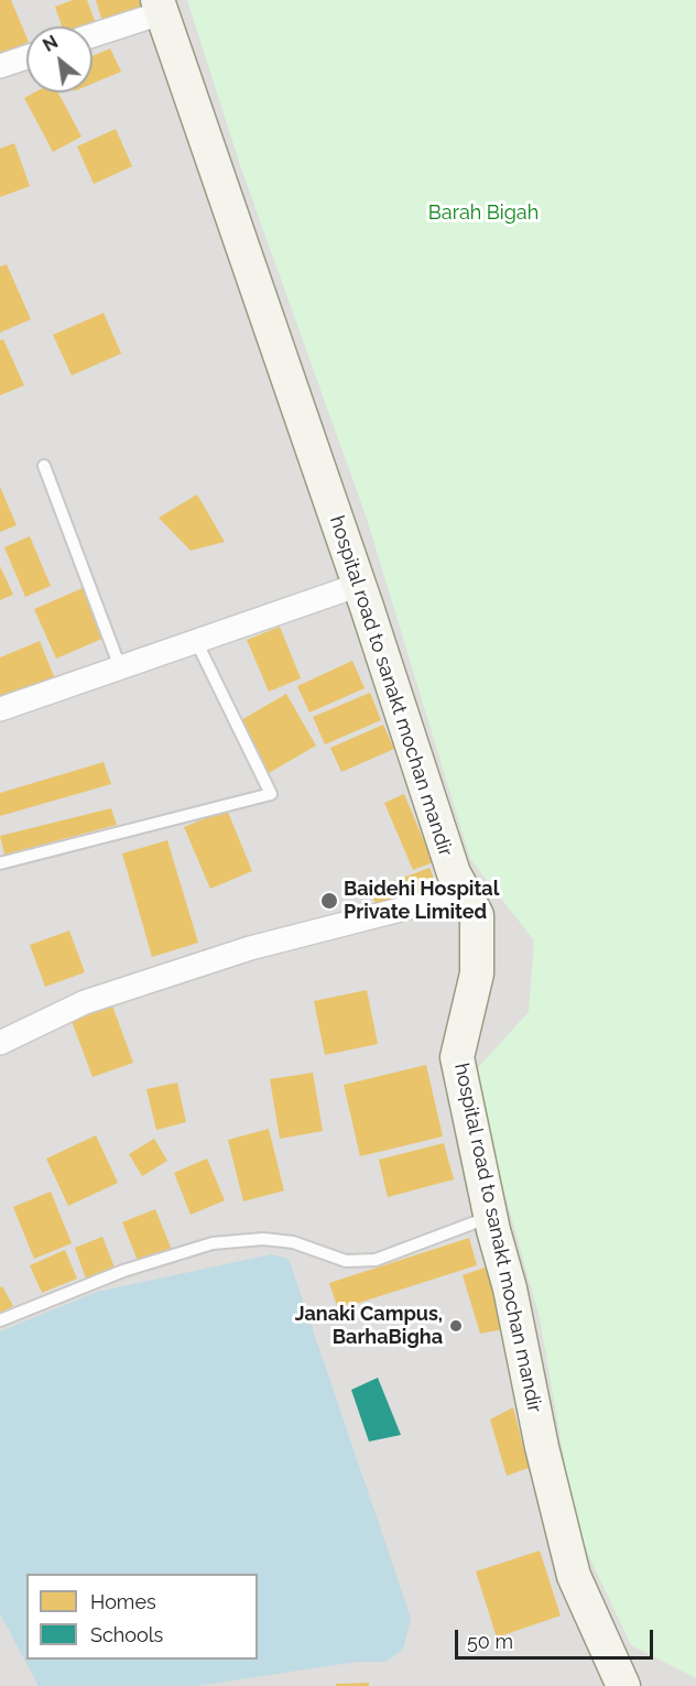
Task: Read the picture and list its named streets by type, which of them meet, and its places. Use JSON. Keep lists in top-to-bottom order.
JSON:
{
  "streets": {
    "street": ["hospital road to sanakt mochan mandir"]
  },
  "parks": ["Barah Bigah"],
  "places": ["Baidehi Hospital Private Limited", "Janaki Campus, BarhaBigha"],
  "legend": ["Homes", "Schools"],
  "scale_bar": "50 m",
  "north": "top left"
}
